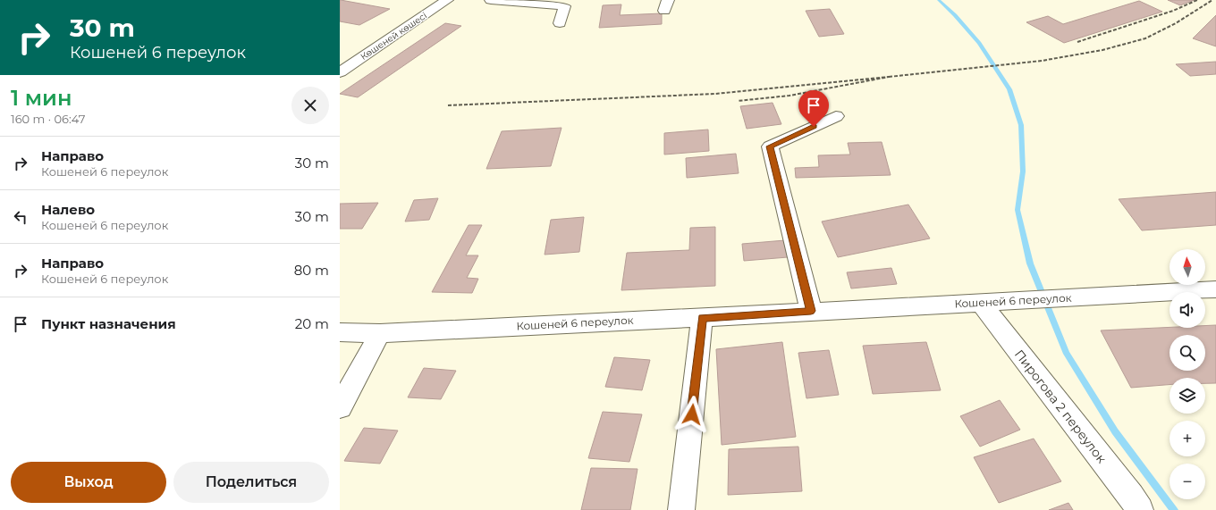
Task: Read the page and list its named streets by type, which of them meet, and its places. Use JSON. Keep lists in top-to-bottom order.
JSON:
{
  "streets": {
    "street": ["Көшеней көшесі", "Кошеней 6 переулок", "Пирогова 2 переулок"]
  },
  "crossings": [
    ["Кошеней 6 переулок", "Пирогова 2 переулок"]
  ],
  "north": "top",
  "page": {
    "turn": ["30 m", "Кошеней 6 переулок"],
    "heading": ["1 мин", "160 m · 06:47"],
    "list": [
      {
        "name": "Направо",
        "note": "Кошеней 6 переулок",
        "value": "30 m"
      },
      {
        "name": "Налево",
        "note": "Кошеней 6 переулок",
        "value": "30 m"
      },
      {
        "name": "Направо",
        "note": "Кошеней 6 переулок",
        "value": "80 m"
      },
      {
        "name": "Пункт назначения",
        "value": "20 m"
      }
    ],
    "map_buttons": ["+", "−"],
    "buttons": ["Выход", "Поделиться"]
  }
}
